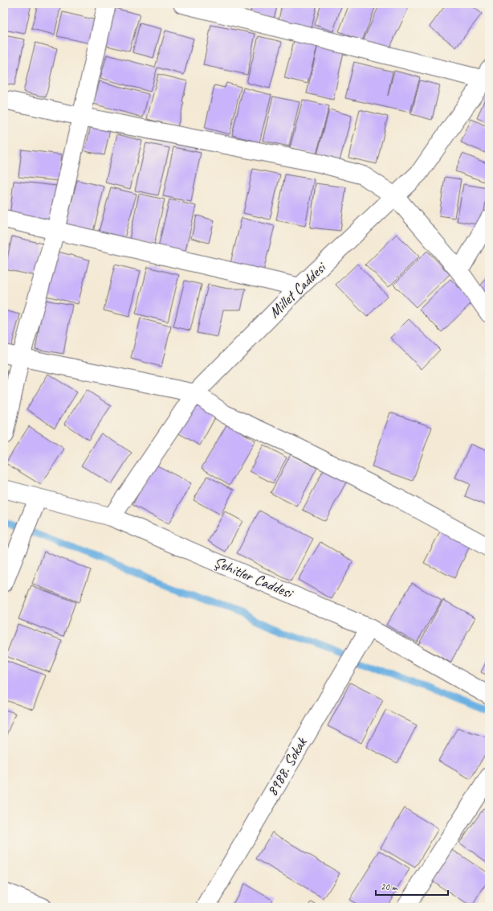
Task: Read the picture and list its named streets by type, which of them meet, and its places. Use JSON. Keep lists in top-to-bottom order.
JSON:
{
  "streets": {
    "street": ["Millet Caddesi", "Şehitler Caddesi", "8988. Sokak"]
  },
  "crossings": [
    ["Millet Caddesi", "Şehitler Caddesi"],
    ["Şehitler Caddesi", "8988. Sokak"]
  ],
  "scale_bar": "20 m"
}
